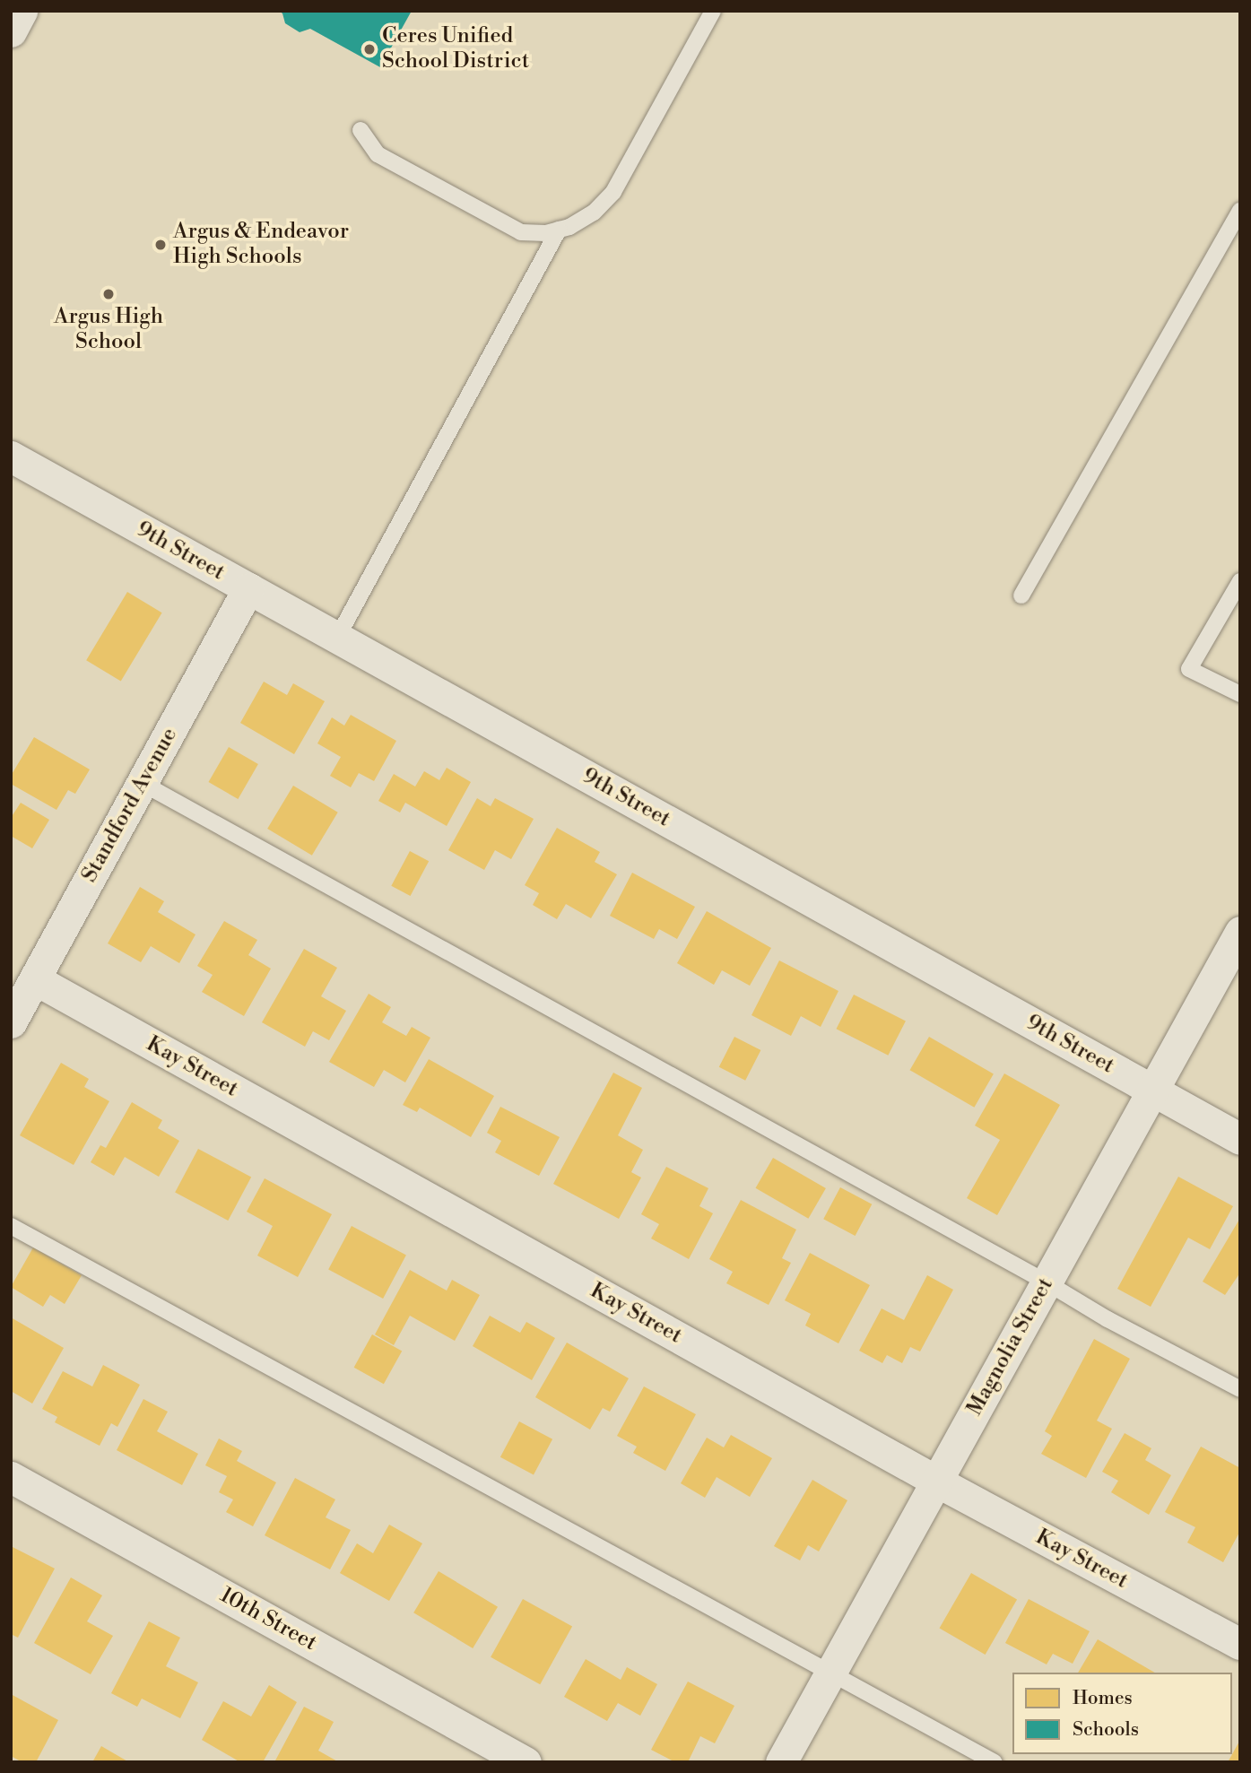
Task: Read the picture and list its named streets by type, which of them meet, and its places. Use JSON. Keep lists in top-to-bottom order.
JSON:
{
  "streets": {
    "street": [
      "9th Street",
      "Standford Avenue",
      "Kay Street",
      "Magnolia Street",
      "10th Street"
    ]
  },
  "crossings": [
    ["9th Street", "Standford Avenue"],
    ["9th Street", "Magnolia Street"],
    ["Standford Avenue", "Kay Street"],
    ["Kay Street", "Magnolia Street"]
  ],
  "places": ["Ceres Unified School District", "Argus & Endeavor High Schools", "Argus High School"],
  "legend": ["Homes", "Schools"]
}
